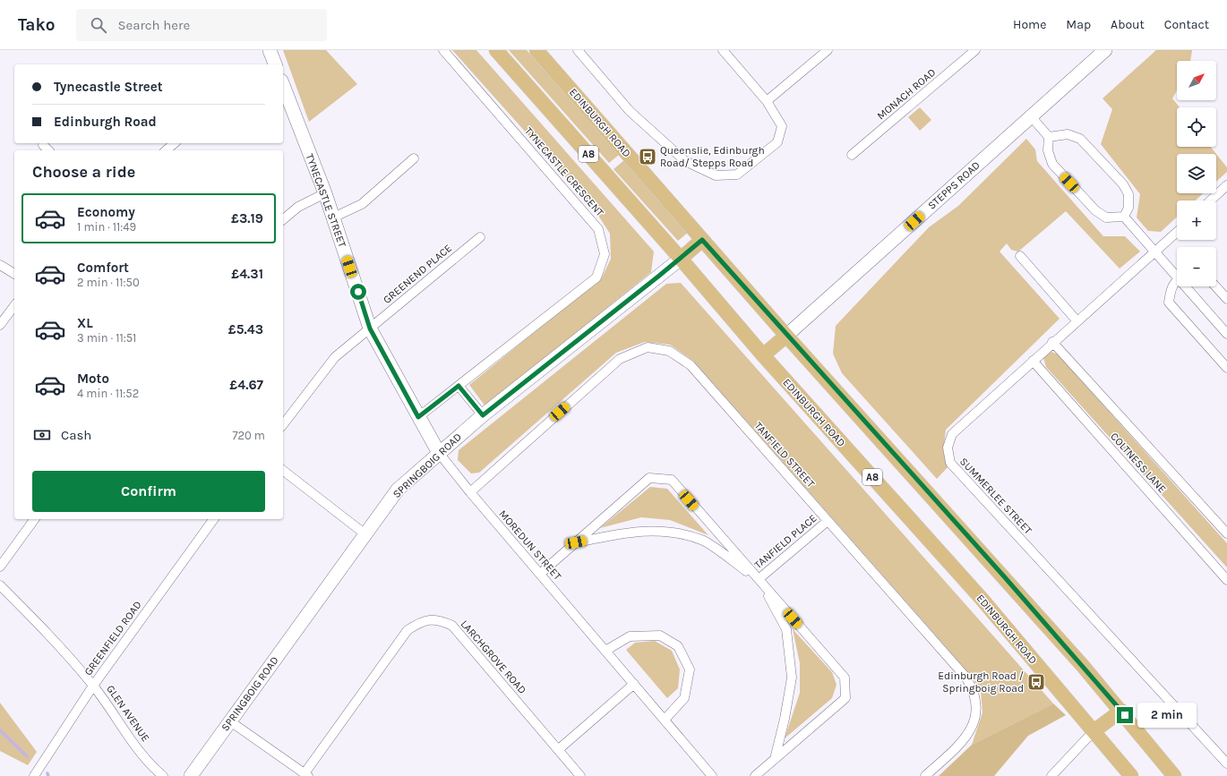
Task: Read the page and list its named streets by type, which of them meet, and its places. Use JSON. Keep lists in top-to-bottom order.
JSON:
{
  "streets": {
    "main road": [
      "EDINBURGH ROAD",
      "A8",
      "STEPPS ROAD",
      "TYNECASTLE STREET",
      "SPRINGBOIG ROAD"
    ],
    "street": [
      "MONACH ROAD",
      "TYNECASTLE CRESCENT",
      "GREENEND PLACE",
      "TANFIELD STREET",
      "COLTNESS LANE",
      "SUMMERLEE STREET",
      "TANFIELD PLACE",
      "MOREDUN STREET",
      "GREENFIELD ROAD",
      "LARCHGROVE ROAD",
      "GLEN AVENUE"
    ]
  },
  "crossings": [
    ["EDINBURGH ROAD", "STEPPS ROAD"],
    ["EDINBURGH ROAD", "SPRINGBOIG ROAD"],
    ["TYNECASTLE CRESCENT", "TYNECASTLE STREET"],
    ["TYNECASTLE STREET", "GREENEND PLACE"],
    ["TYNECASTLE STREET", "SPRINGBOIG ROAD"],
    ["TYNECASTLE STREET", "MOREDUN STREET"],
    ["TANFIELD STREET", "TANFIELD PLACE"],
    ["TANFIELD STREET", "MOREDUN STREET"],
    ["COLTNESS LANE", "SUMMERLEE STREET"],
    ["SPRINGBOIG ROAD", "MOREDUN STREET"],
    ["GREENFIELD ROAD", "GLEN AVENUE"]
  ],
  "places": {
    "bus stop": ["Queenslie, Edinburgh Road/ Stepps Road", "Edinburgh Road / Springboig Road"]
  },
  "north": "top right",
  "page": {
    "header": "Tako",
    "search": "Search here",
    "nav": [
      "Home",
      "Map",
      "About",
      "Contact"
    ],
    "map_buttons": ["+", "−"],
    "banner": ["Tynecastle Street", "Edinburgh Road"],
    "heading": "Choose a ride",
    "list": [
      {
        "name": "Economy",
        "note": "1 min · 11:49",
        "value": "£3.19"
      },
      {
        "name": "Comfort",
        "note": "2 min · 11:50",
        "value": "£4.31"
      },
      {
        "name": "XL",
        "note": "3 min · 11:51",
        "value": "£5.43"
      },
      {
        "name": "Moto",
        "note": "4 min · 11:52",
        "value": "£4.67"
      }
    ],
    "pay": ["Cash", "720 m"],
    "buttons": "Confirm",
    "bubble": "2 min"
  }
}
